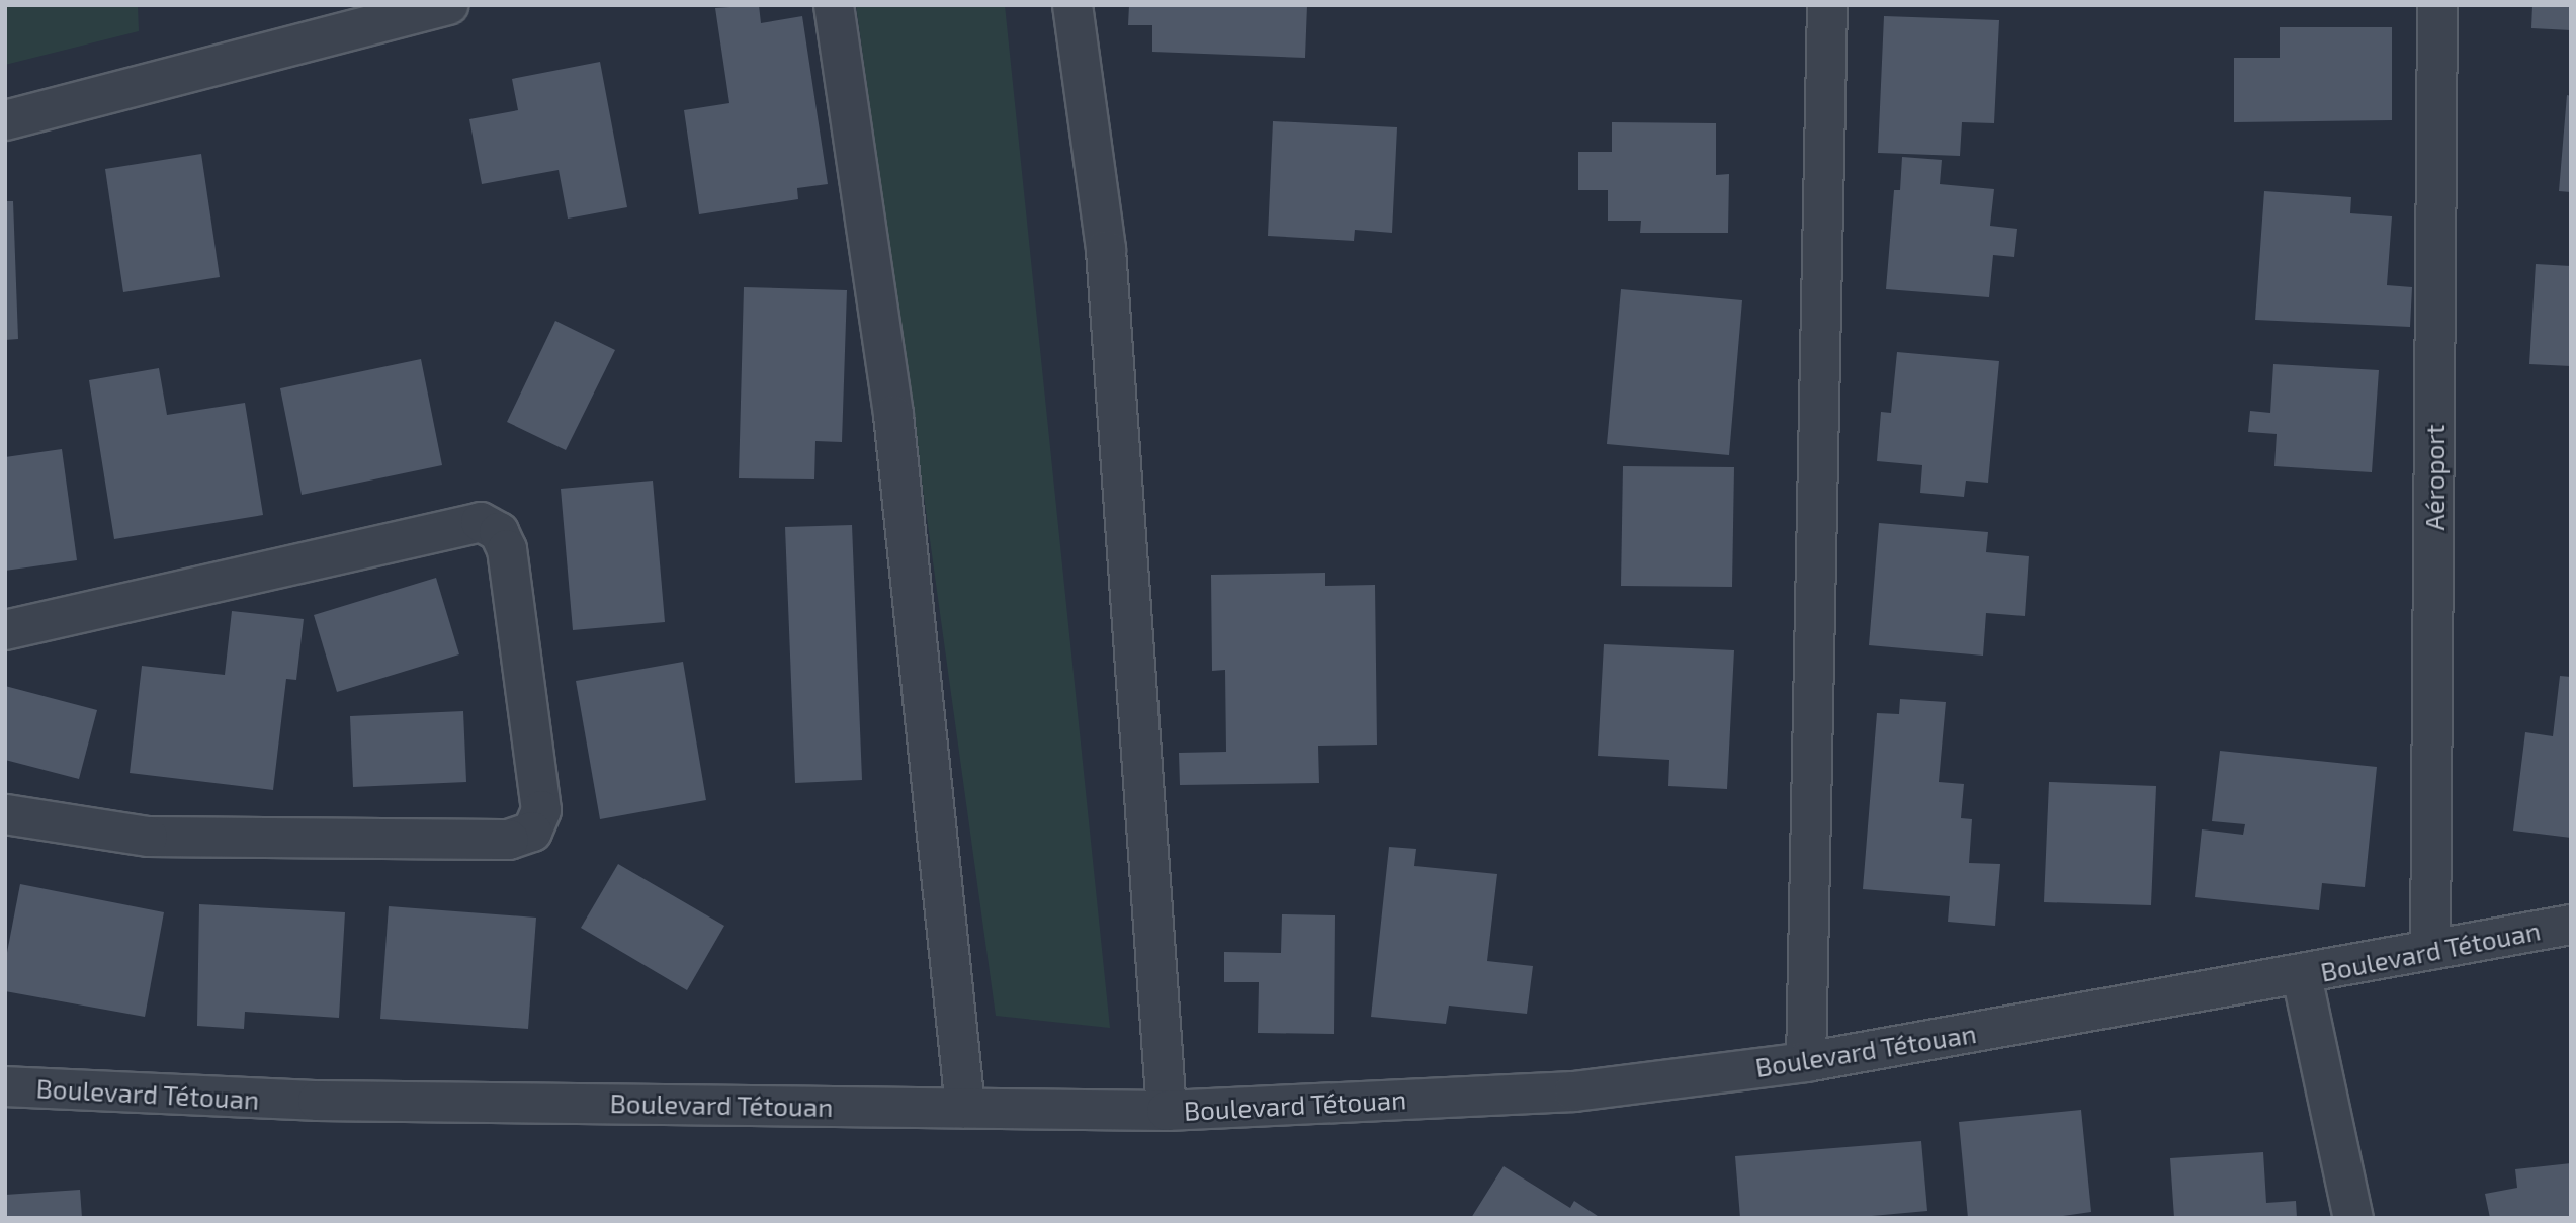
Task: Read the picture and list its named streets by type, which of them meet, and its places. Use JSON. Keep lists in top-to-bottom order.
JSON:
{
  "streets": {
    "street": ["Aéroport", "Boulevard Tétouan"]
  },
  "crossings": [
    ["Aéroport", "Boulevard Tétouan"]
  ]
}
